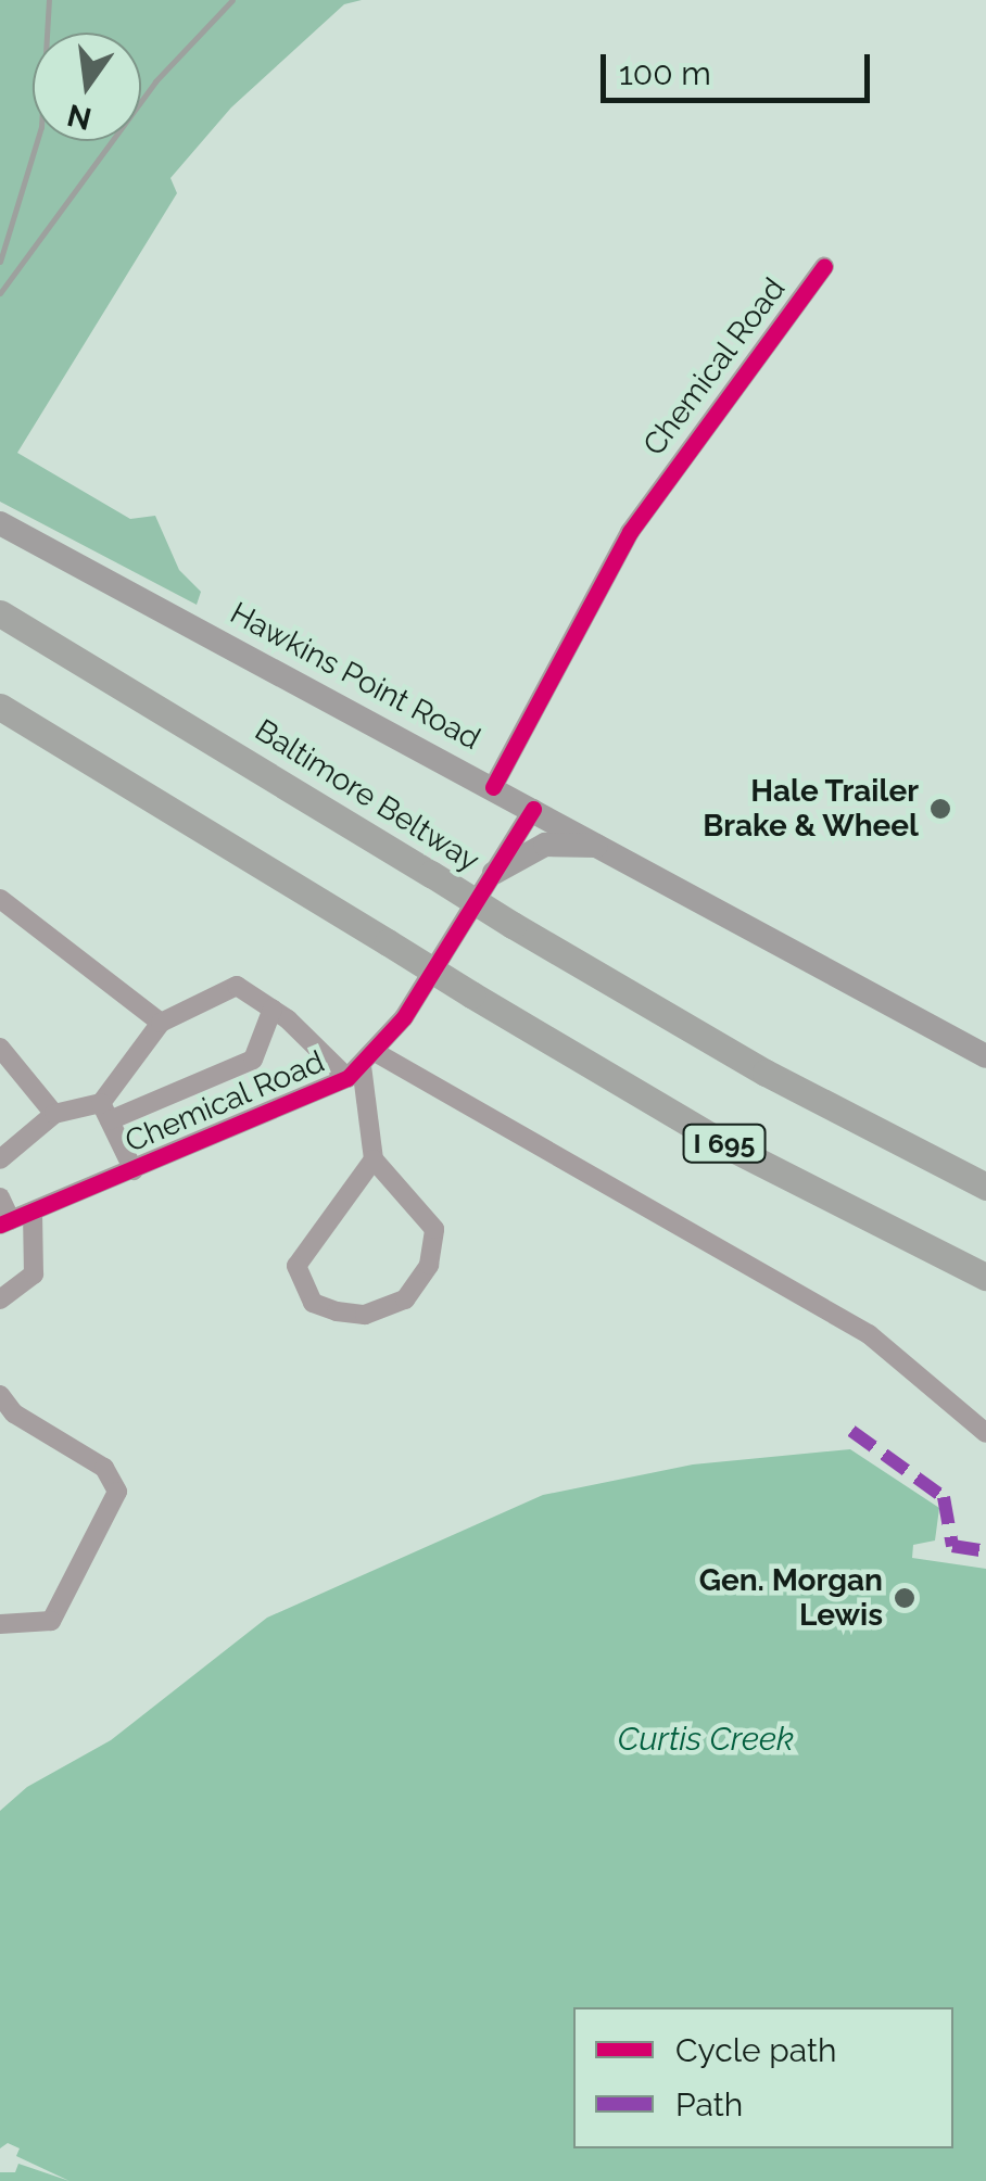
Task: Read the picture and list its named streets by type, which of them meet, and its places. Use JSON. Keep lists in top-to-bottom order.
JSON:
{
  "streets": {
    "highway": ["Baltimore Beltway", "I 695"],
    "main road": ["Hawkins Point Road"],
    "street": ["Chemical Road"]
  },
  "crossings": [
    ["Chemical Road", "Hawkins Point Road"]
  ],
  "water": ["Curtis Creek"],
  "places": ["Hale Trailer Brake & Wheel", "Gen. Morgan Lewis"],
  "legend": ["Cycle path", "Path"],
  "scale_bar": "100 m",
  "north": "bottom"
}
